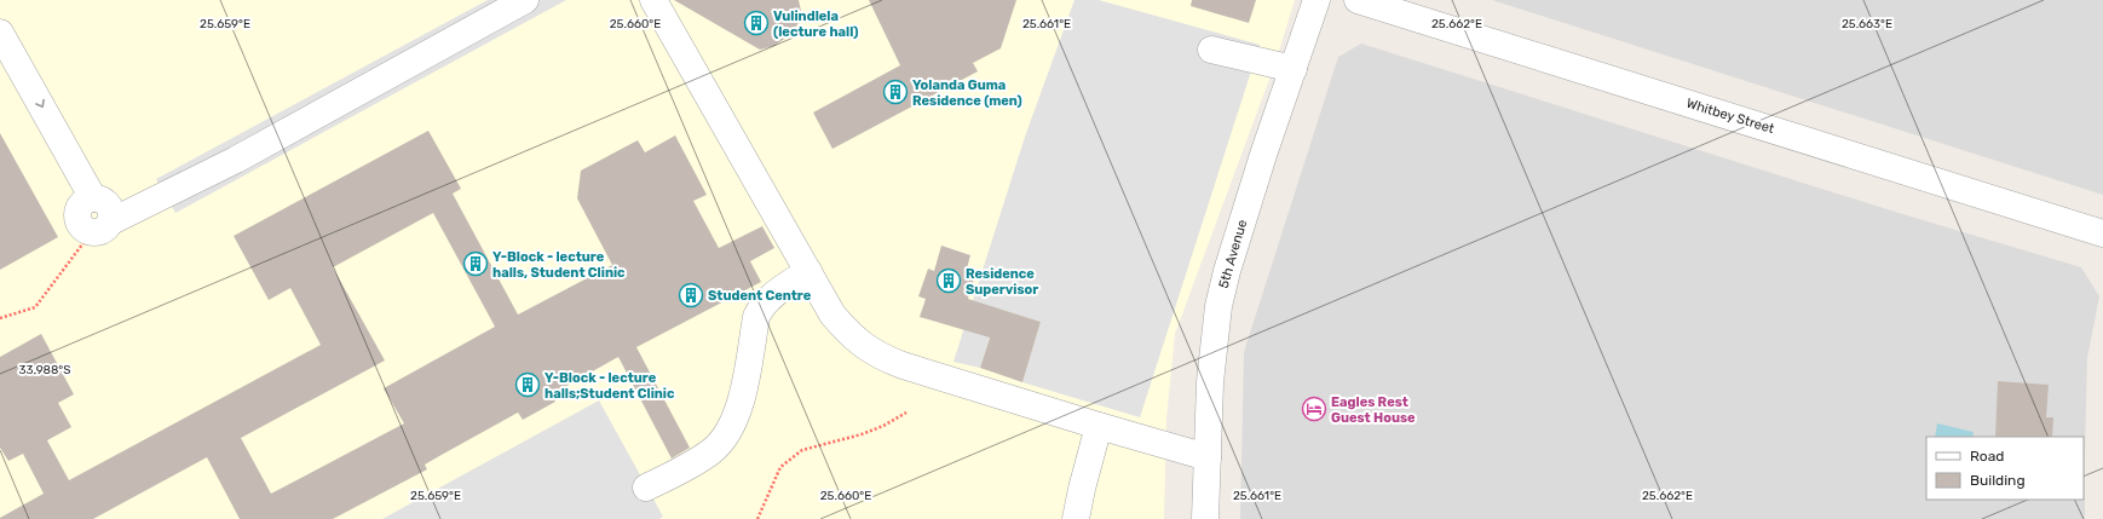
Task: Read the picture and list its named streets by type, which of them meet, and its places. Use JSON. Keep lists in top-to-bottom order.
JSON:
{
  "streets": {
    "street": ["Whitbey Street", "5th Avenue"]
  },
  "places": {
    "building": [
      "Vulindlela (lecture hall)",
      "Yolanda Guma Residence (men)",
      "Y-Block - lecture halls, Student Clinic",
      "Residence Supervisor",
      "Student Centre",
      "Y-Block - lecture halls;Student Clinic"
    ],
    "hotel": ["Eagles Rest Guest House"]
  },
  "legend": ["Road", "Building"],
  "coordinates": [
    "25.659°E",
    "25.660°E",
    "25.661°E",
    "25.662°E",
    "25.663°E",
    "33.988°S"
  ]
}
